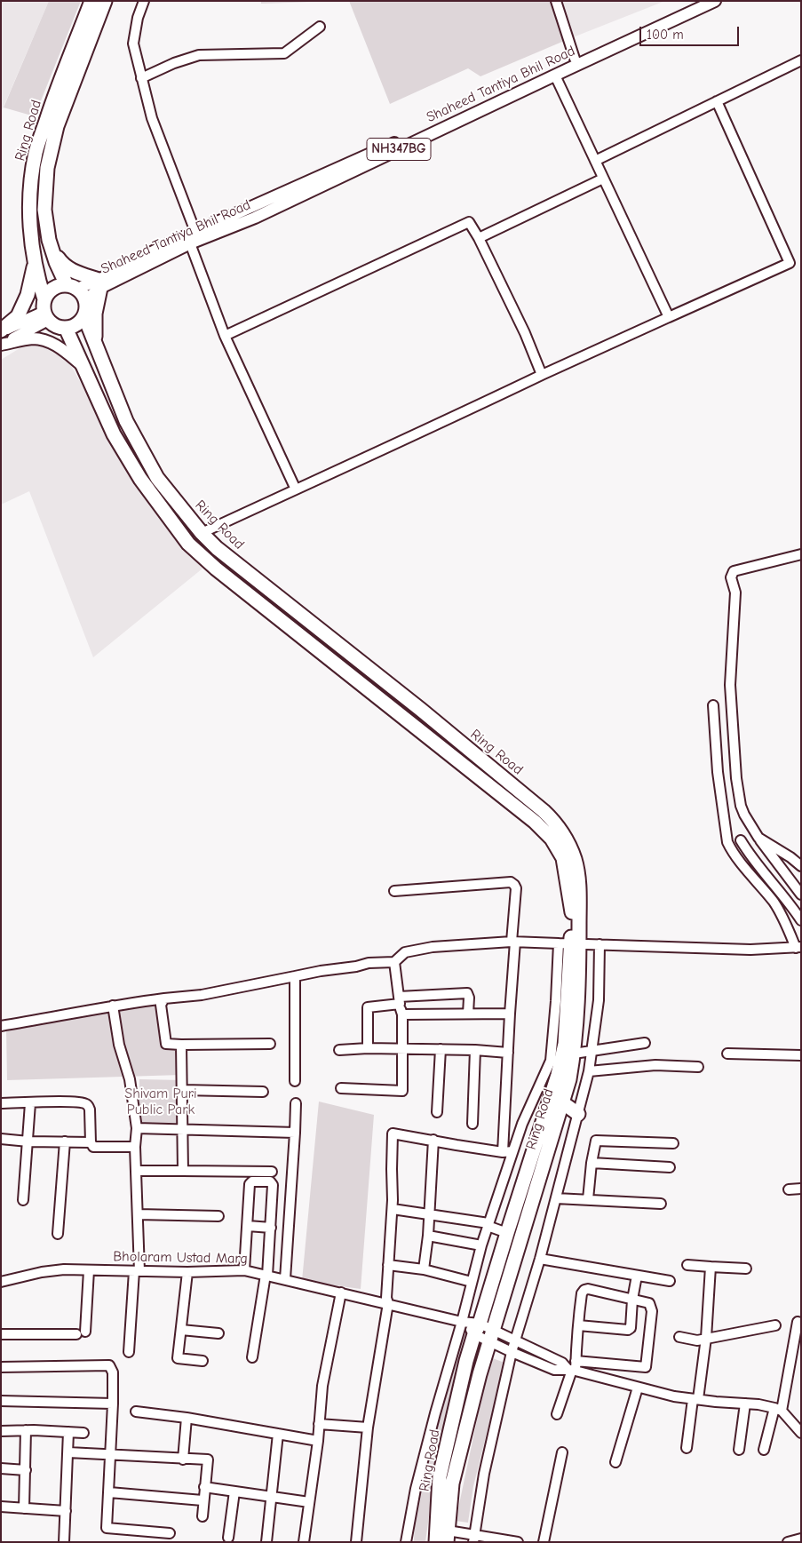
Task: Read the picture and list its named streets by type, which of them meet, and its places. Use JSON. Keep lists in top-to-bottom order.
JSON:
{
  "streets": {
    "highway": ["Ring Road"],
    "main road": ["Shaheed Tantiya Bhil Road", "NH347BG"],
    "street": ["Bholaram Ustad Marg"]
  },
  "crossings": [
    ["Shaheed Tantiya Bhil Road", "Ring Road"],
    ["Ring Road", "Bholaram Ustad Marg"]
  ],
  "parks": ["Shivam Puri Public Park"],
  "scale_bar": "100 m"
}
